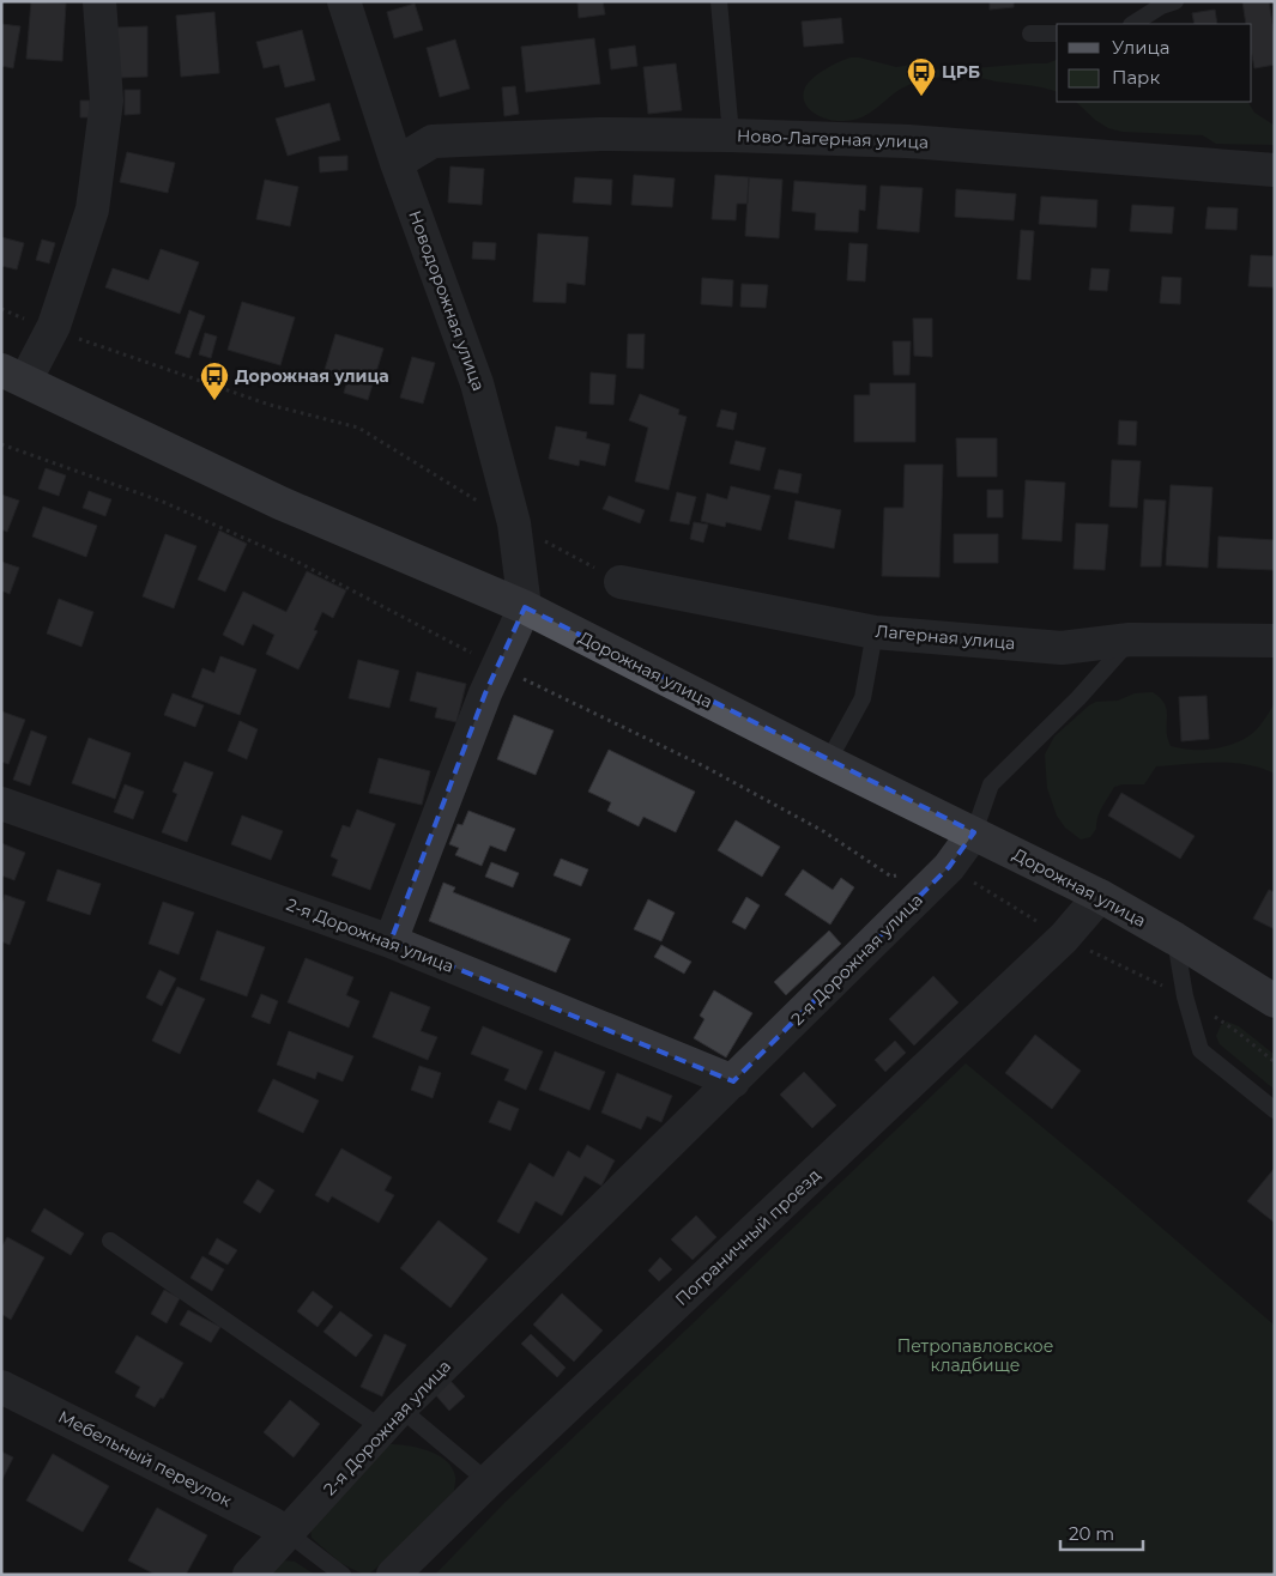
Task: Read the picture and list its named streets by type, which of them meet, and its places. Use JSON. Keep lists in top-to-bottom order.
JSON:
{
  "streets": {
    "main road": ["Дорожная улица"],
    "street": [
      "Ново-Лагерная улица",
      "Новодорожная улица",
      "Лагерная улица",
      "2-я Дорожная улица",
      "Пограничный проезд",
      "Мебельный переулок"
    ]
  },
  "crossings": [
    ["Ново-Лагерная улица", "Новодорожная улица"],
    ["Новодорожная улица", "Дорожная улица"],
    ["Дорожная улица", "2-я Дорожная улица"],
    ["Дорожная улица", "Пограничный проезд"],
    ["2-я Дорожная улица", "Мебельный переулок"]
  ],
  "parks": ["Петропавловское кладбище"],
  "places": {
    "bus stop": ["ЦРБ", "Дорожная улица"]
  },
  "legend": ["Улица", "Парк"],
  "scale_bar": "20 m"
}
